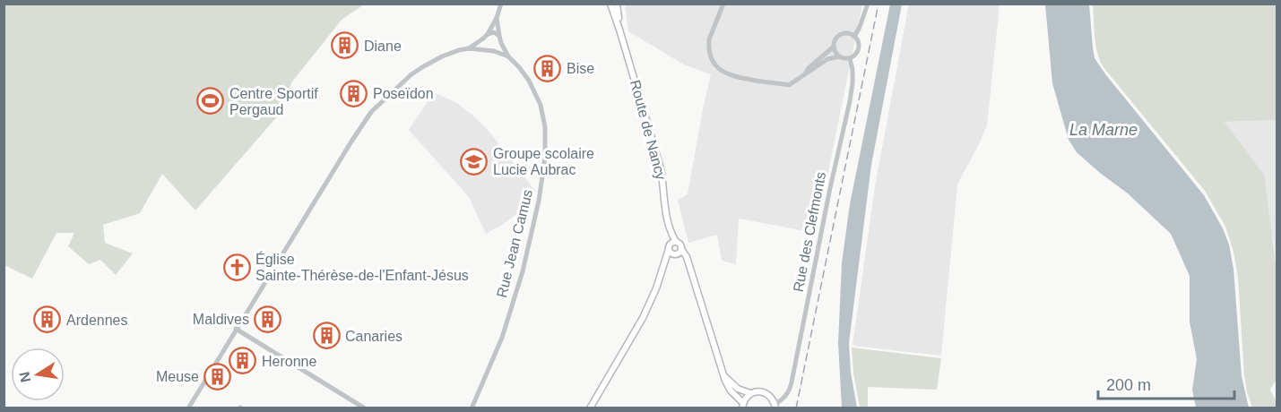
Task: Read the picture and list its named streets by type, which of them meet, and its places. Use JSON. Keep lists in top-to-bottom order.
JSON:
{
  "streets": {
    "main road": ["Route de Nancy"],
    "street": ["Rue des Clefmonts", "Rue Jean Camus"]
  },
  "water": ["La Marne"],
  "places": {
    "building": [
      "Diane",
      "Bise",
      "Poseïdon",
      "Maldives",
      "Ardennes",
      "Canaries",
      "Heronne",
      "Meuse"
    ],
    "sports": ["Centre Sportif Pergaud"],
    "school or university": ["Groupe scolaire Lucie Aubrac"],
    "church": ["Église Sainte-Thérèse-de-l'Enfant-Jésus"]
  },
  "scale_bar": "200 m",
  "north": "left"
}
